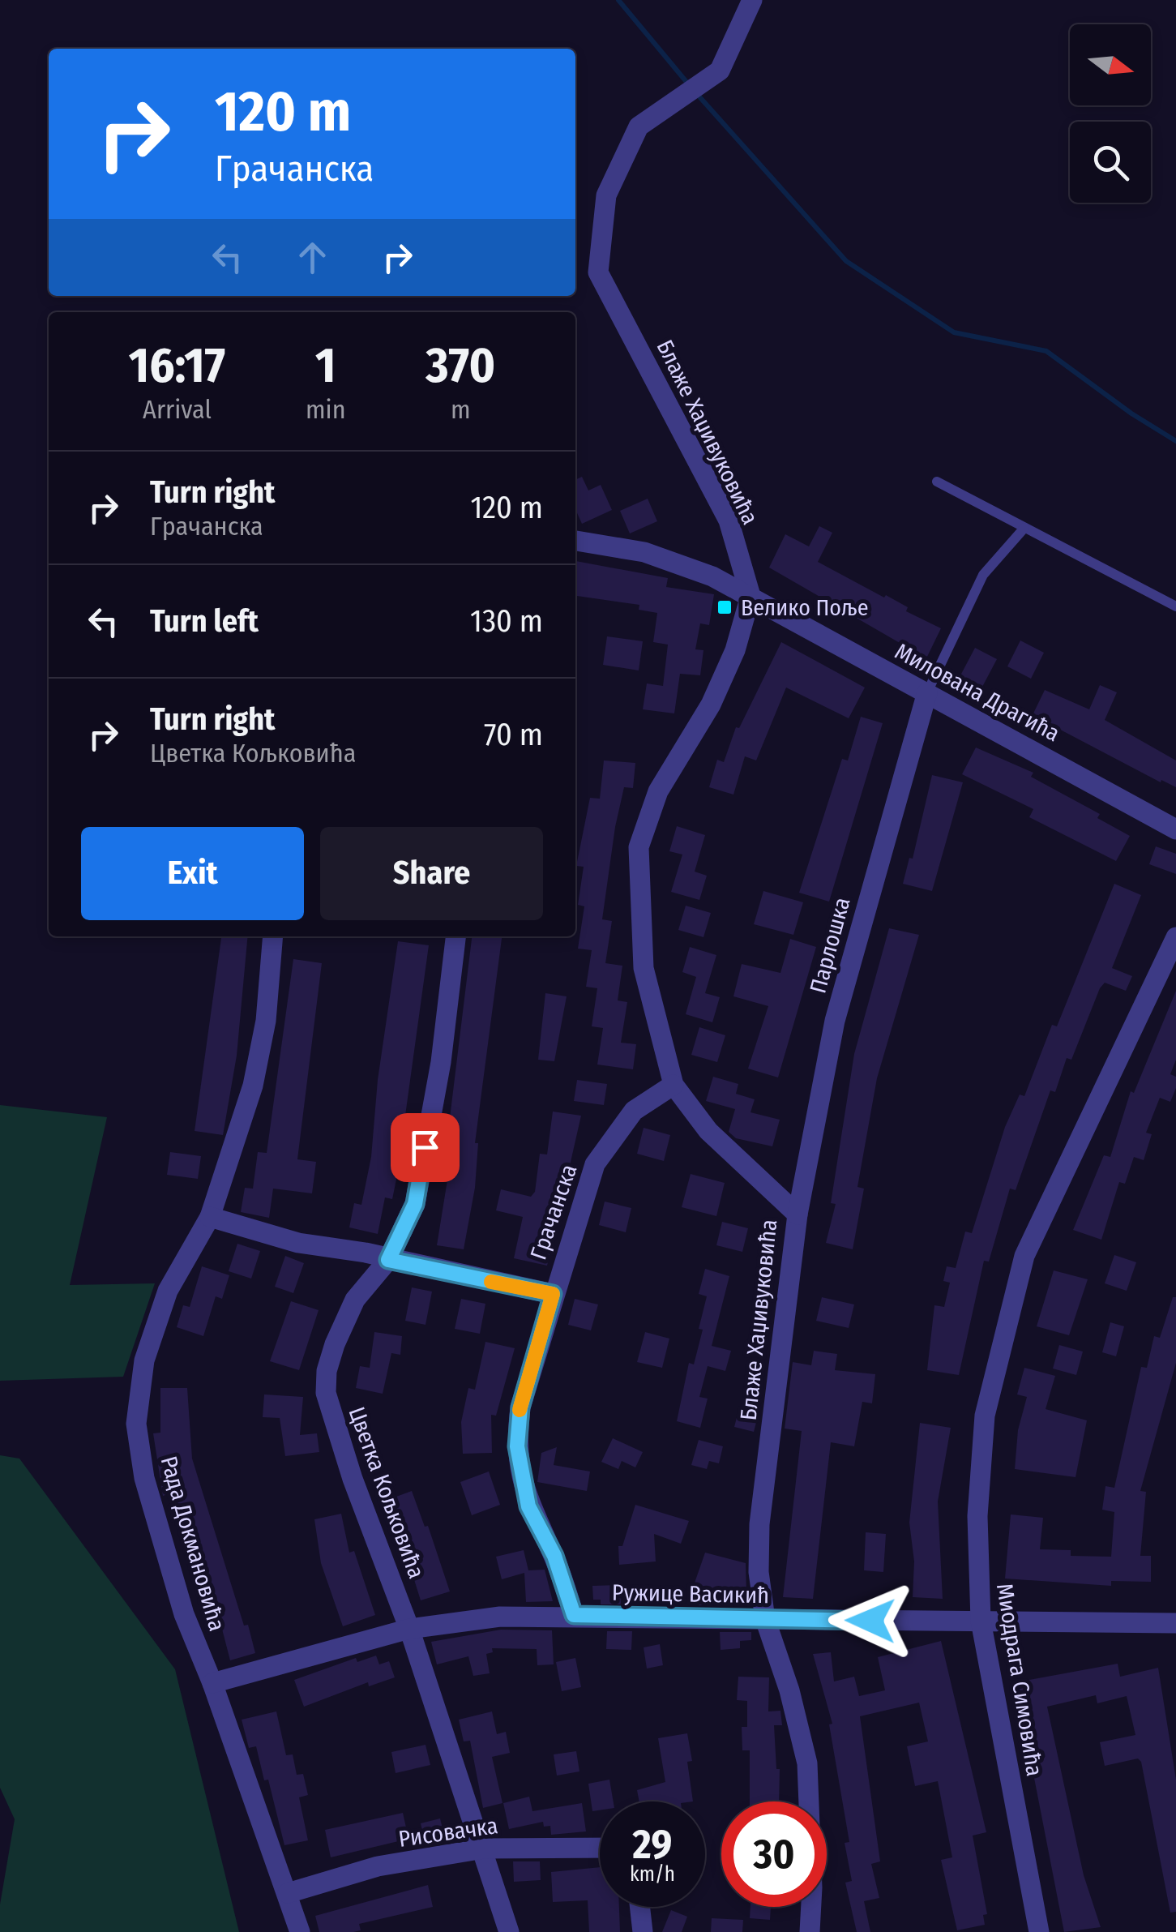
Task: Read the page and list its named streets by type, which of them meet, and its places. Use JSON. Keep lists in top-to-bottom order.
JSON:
{
  "streets": {
    "street": [
      "Блаже Хаџивуковића",
      "Милована Драгића",
      "Парлошка",
      "Грачанска",
      "Цветка Кољковића",
      "Рада Докмановића",
      "Ружице Васикић",
      "Миодрага Симовића",
      "Рисовачка"
    ]
  },
  "crossings": [
    ["Блаже Хаџивуковића", "Милована Драгића"],
    ["Блаже Хаџивуковића", "Парлошка"],
    ["Блаже Хаџивуковића", "Грачанска"],
    ["Блаже Хаџивуковића", "Ружице Васикић"],
    ["Милована Драгића", "Парлошка"],
    ["Грачанска", "Ружице Васикић"],
    ["Цветка Кољковића", "Ружице Васикић"],
    ["Цветка Кољковића", "Рисовачка"],
    ["Рада Докмановића", "Ружице Васикић"],
    ["Рада Докмановића", "Рисовачка"],
    ["Ружице Васикић", "Миодрага Симовића"]
  ],
  "places": {
    "transit": ["Велико Поље"]
  },
  "north": "right",
  "page": {
    "turn": ["120 m", "Грачанска"],
    "eta": [
      "16:17",
      "Arrival",
      "1",
      "min",
      "370",
      "m"
    ],
    "list": [
      {
        "name": "Turn right",
        "note": "Грачанска",
        "value": "120 m"
      },
      {
        "name": "Turn left",
        "value": "130 m"
      },
      {
        "name": "Turn right",
        "note": "Цветка Кољковића",
        "value": "70 m"
      }
    ],
    "buttons": ["Exit", "Share"],
    "speed": "29 km/h",
    "limit": "30"
  }
}
